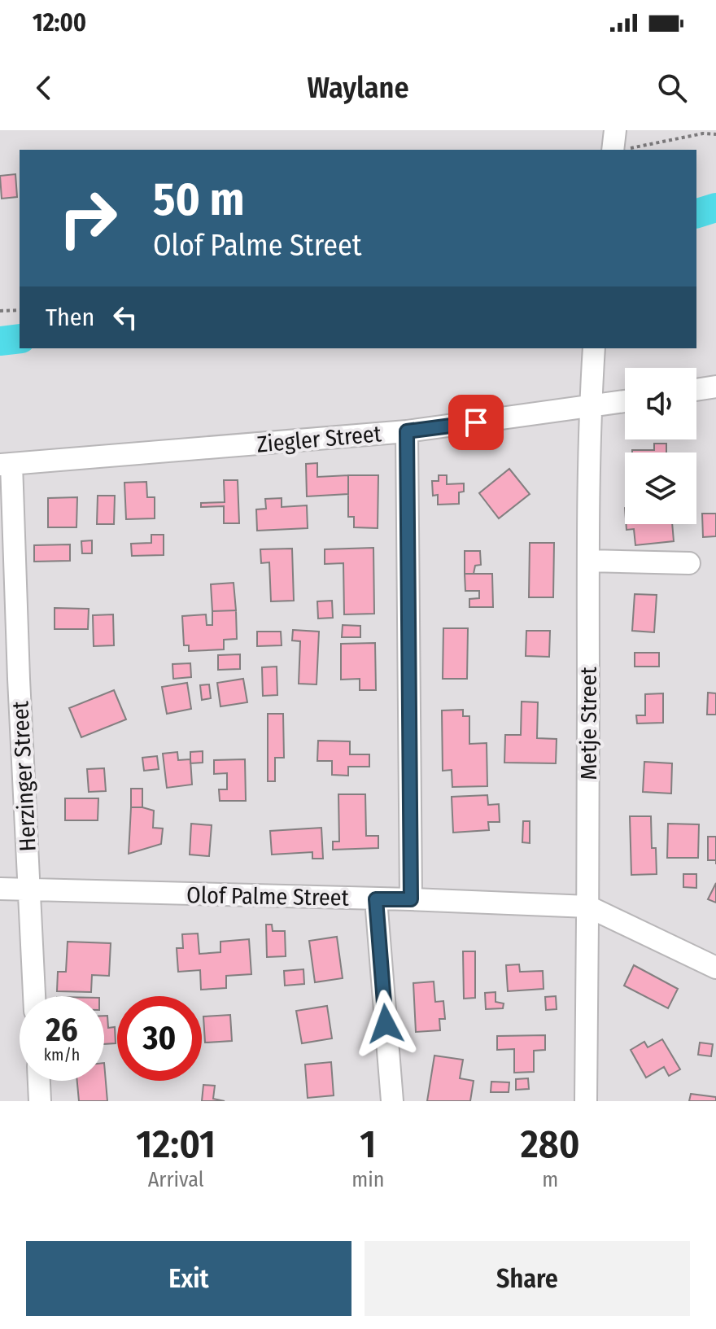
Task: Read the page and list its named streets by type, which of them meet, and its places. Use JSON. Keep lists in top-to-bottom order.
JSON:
{
  "streets": {
    "street": [
      "Ziegler Street",
      "Metje Street",
      "Herzinger Street",
      "Olof Palme Street"
    ]
  },
  "crossings": [
    ["Ziegler Street", "Metje Street"],
    ["Ziegler Street", "Herzinger Street"],
    ["Metje Street", "Olof Palme Street"],
    ["Herzinger Street", "Olof Palme Street"]
  ],
  "page": {
    "status": "12:00",
    "header": "Waylane",
    "turn": ["50 m", "Olof Palme Street"],
    "then": "Then",
    "speed": "26 km/h",
    "limit": "30",
    "eta": [
      "12:01",
      "Arrival",
      "1",
      "min",
      "280",
      "m"
    ],
    "buttons": ["Exit", "Share"]
  }
}
